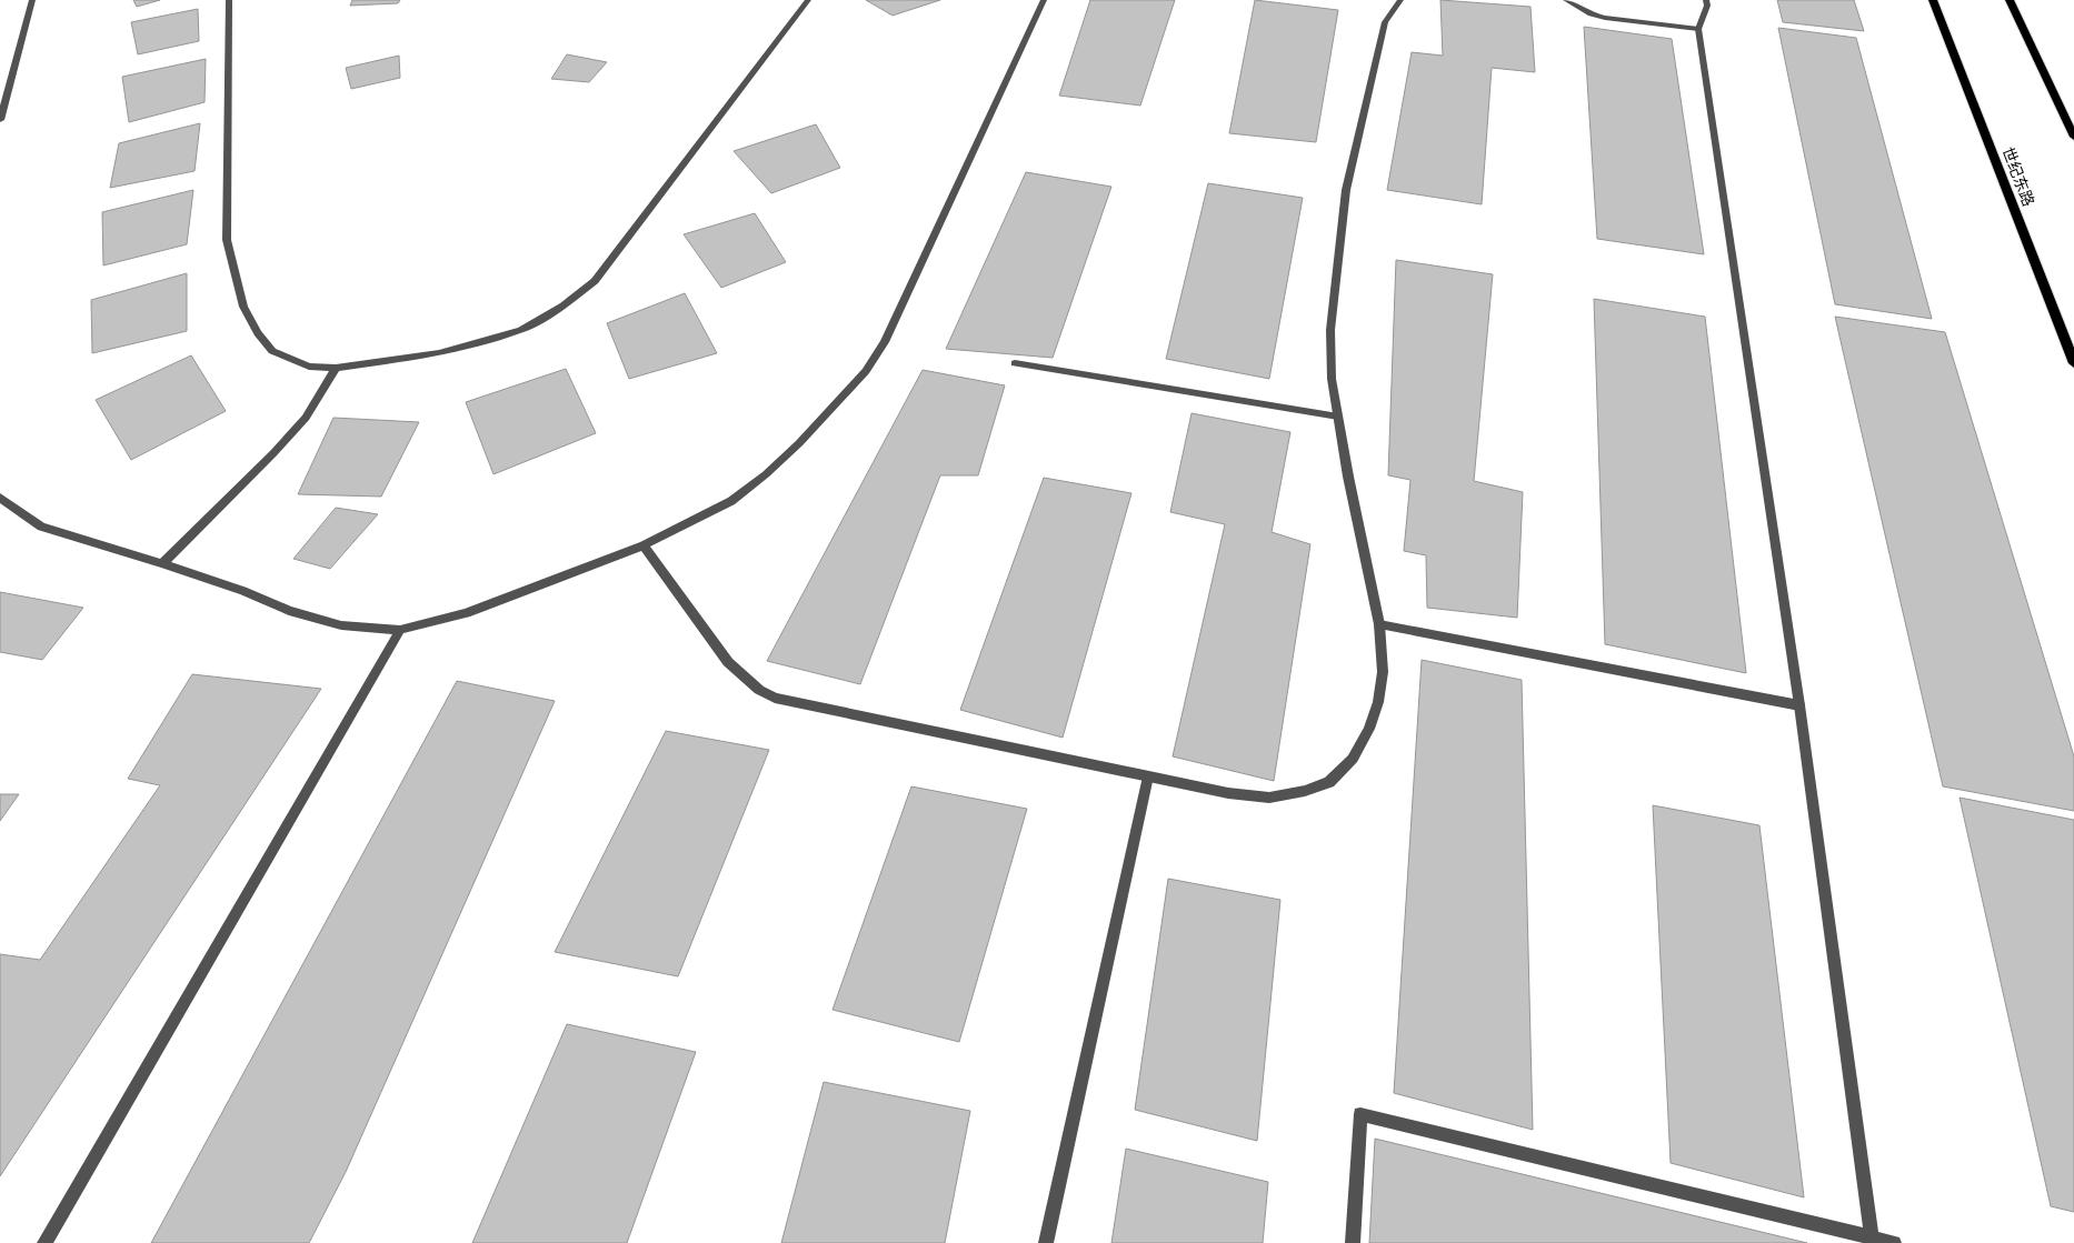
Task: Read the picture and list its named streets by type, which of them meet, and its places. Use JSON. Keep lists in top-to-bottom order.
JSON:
{
  "streets": {
    "main road": ["世纪东路"]
  }
}
